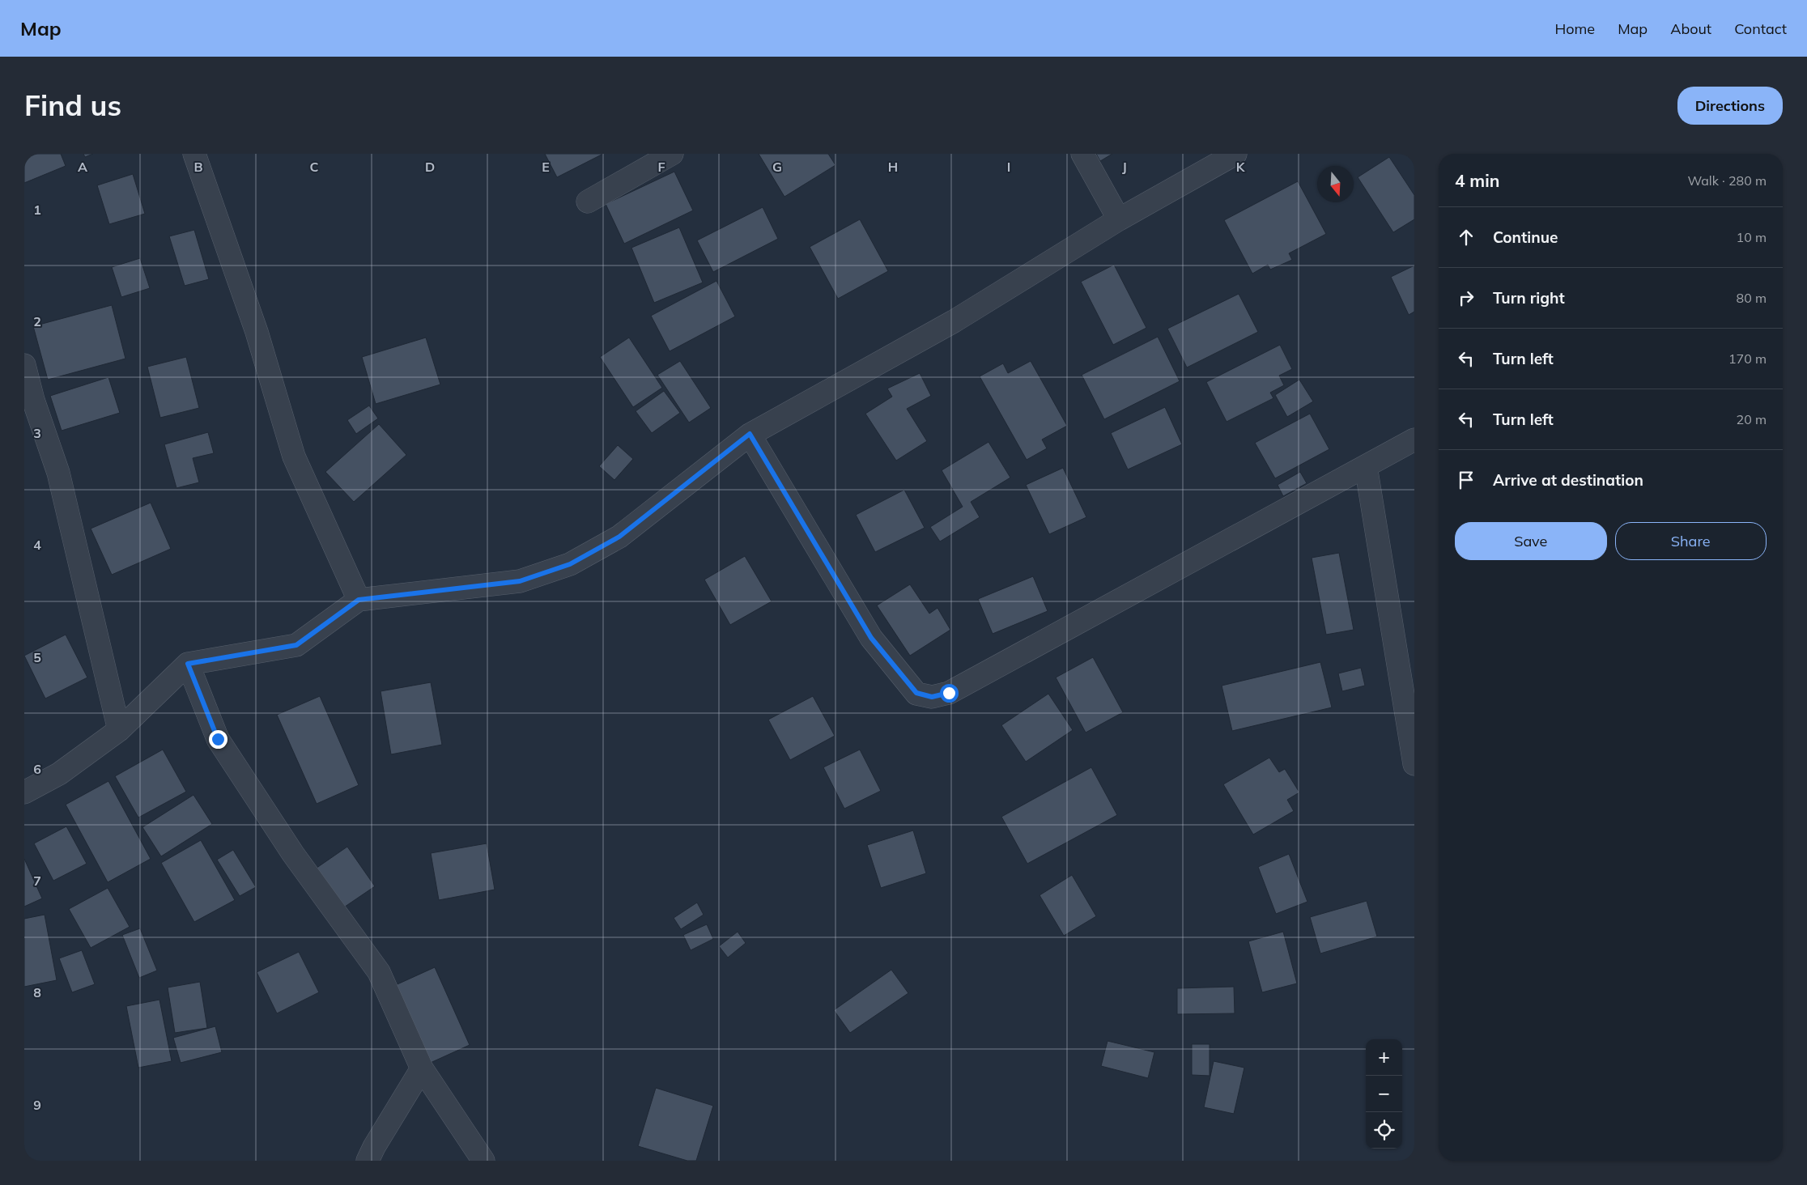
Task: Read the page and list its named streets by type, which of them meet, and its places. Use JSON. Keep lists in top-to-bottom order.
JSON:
{
  "north": "bottom",
  "page": {
    "header": "Map",
    "nav": [
      "Home",
      "Map",
      "About",
      "Contact"
    ],
    "buttons": [
      "Directions",
      ["Save", "Share"]
    ],
    "title": "Find us",
    "heading": ["4 min", "Walk · 280 m"],
    "list": [
      ["Continue", "10 m"],
      ["Turn right", "80 m"],
      ["Turn left", "170 m"],
      ["Turn left", "20 m"],
      "Arrive at destination"
    ],
    "map_buttons": ["+", "−"]
  },
  "grid": {
    "columns": [
      "A",
      "B",
      "C",
      "D",
      "E",
      "F",
      "G",
      "H",
      "I",
      "J",
      "K"
    ],
    "rows": [
      "1",
      "2",
      "3",
      "4",
      "5",
      "6",
      "7",
      "8",
      "9"
    ]
  }
}
